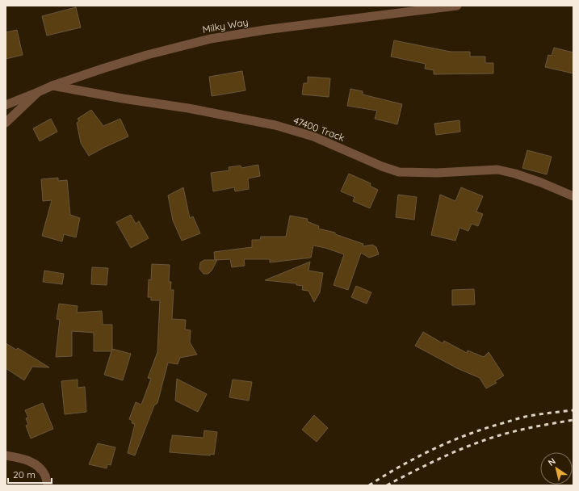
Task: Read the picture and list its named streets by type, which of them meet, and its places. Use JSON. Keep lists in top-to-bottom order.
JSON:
{
  "streets": {
    "street": ["Milky Way", "47400 Track"]
  },
  "crossings": [
    ["Milky Way", "47400 Track"]
  ],
  "scale_bar": "20 m",
  "north": "top left"
}
